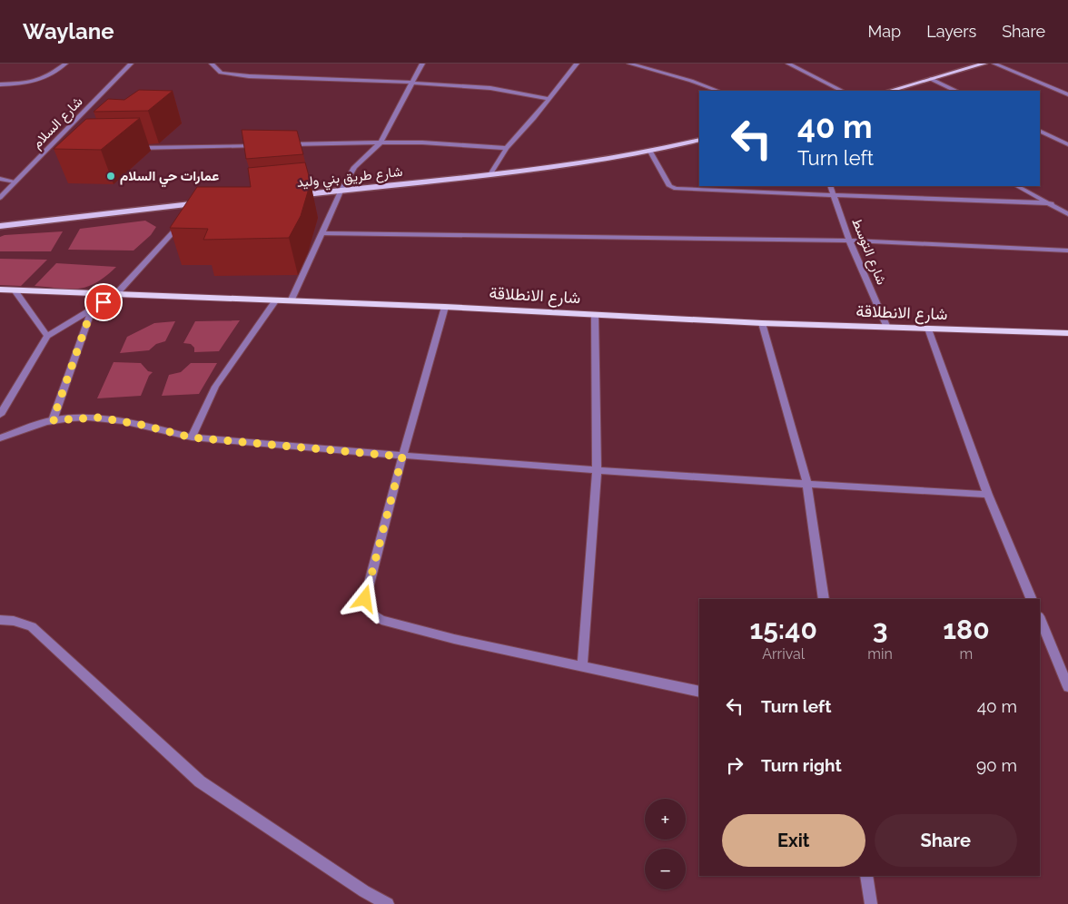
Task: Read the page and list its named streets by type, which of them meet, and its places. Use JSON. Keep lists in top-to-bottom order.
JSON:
{
  "streets": {
    "highway": ["شارع الانطلاقة"],
    "main road": ["شارع طريق بني وليد"],
    "street": ["شارع السلام", "شارع التوسط"]
  },
  "crossings": [
    ["شارع التوسط", "شارع الانطلاقة"]
  ],
  "places": ["عمارات حي السلام"],
  "page": {
    "header": "Waylane",
    "nav": ["Map", "Layers", "Share"],
    "turn": ["40 m", "Turn left"],
    "eta": [
      "15:40",
      "Arrival",
      "3",
      "min",
      "180",
      "m"
    ],
    "list": [
      {
        "name": "Turn left",
        "value": "40 m"
      },
      {
        "name": "Turn right",
        "value": "90 m"
      }
    ],
    "map_buttons": ["+", "−"],
    "buttons": ["Exit", "Share"]
  }
}
